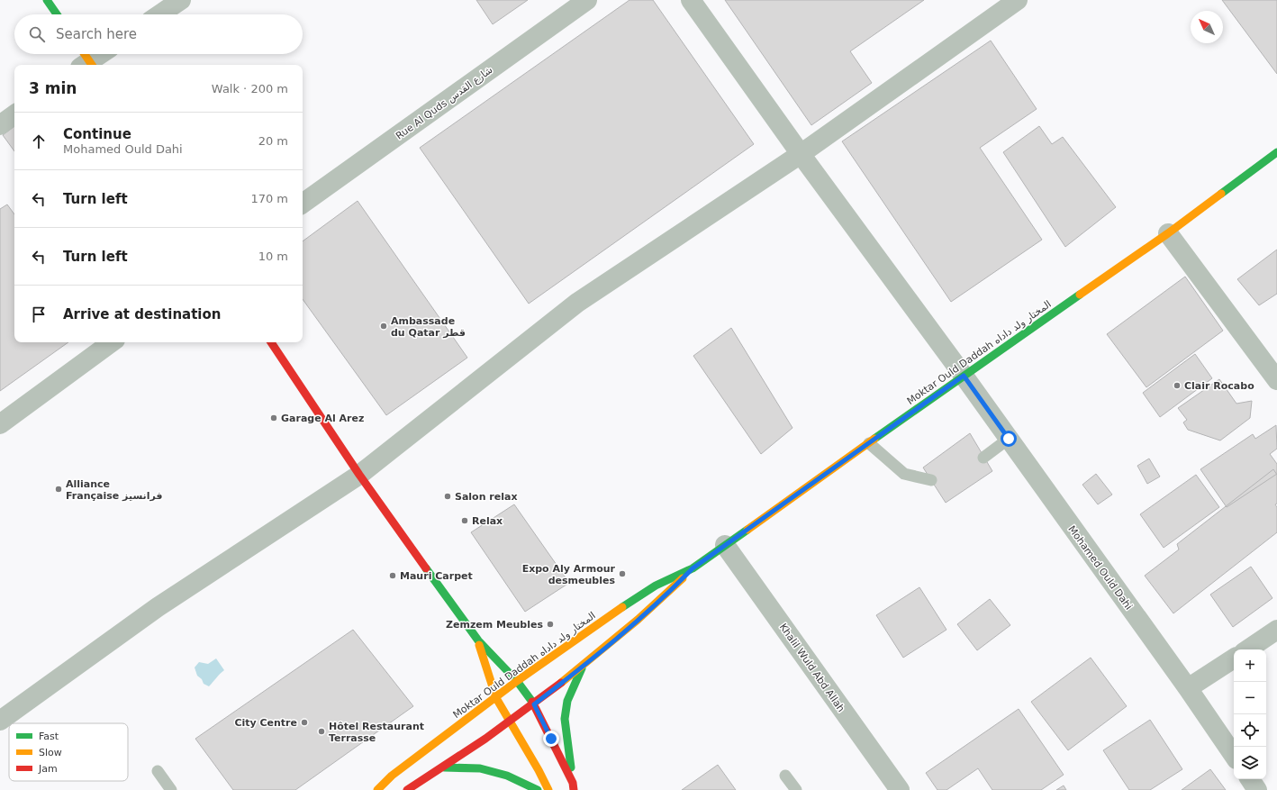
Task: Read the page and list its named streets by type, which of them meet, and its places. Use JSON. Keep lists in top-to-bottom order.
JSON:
{
  "streets": {
    "main road": ["Moktar Ould Daddah المختار ولد داداه"],
    "street": ["Rue Al Quds شارع القدس", "Mohamed Ould Dahi", "Khalil Wuld Abd Allah"]
  },
  "crossings": [
    ["Moktar Ould Daddah المختار ولد داداه", "Mohamed Ould Dahi"],
    ["Moktar Ould Daddah المختار ولد داداه", "Khalil Wuld Abd Allah"]
  ],
  "places": [
    "Ambassade du Qatar قطر",
    "Clair Rocabo",
    "Garage Al Arez",
    "Alliance Française فرانسيز",
    "Salon relax",
    "Relax",
    "Expo Aly Armour desmeubles",
    "Mauri Carpet",
    "Zemzem Meubles",
    "City Centre",
    "Hôtel Restaurant Terrasse"
  ],
  "legend": ["Fast", "Slow", "Jam"],
  "north": "top left",
  "page": {
    "search": "Search here",
    "heading": ["3 min", "Walk · 200 m"],
    "list": [
      ["Continue", "Mohamed Ould Dahi", "20 m"],
      ["Turn left", "170 m"],
      ["Turn left", "10 m"],
      "Arrive at destination"
    ],
    "map_buttons": ["+", "−"]
  }
}
